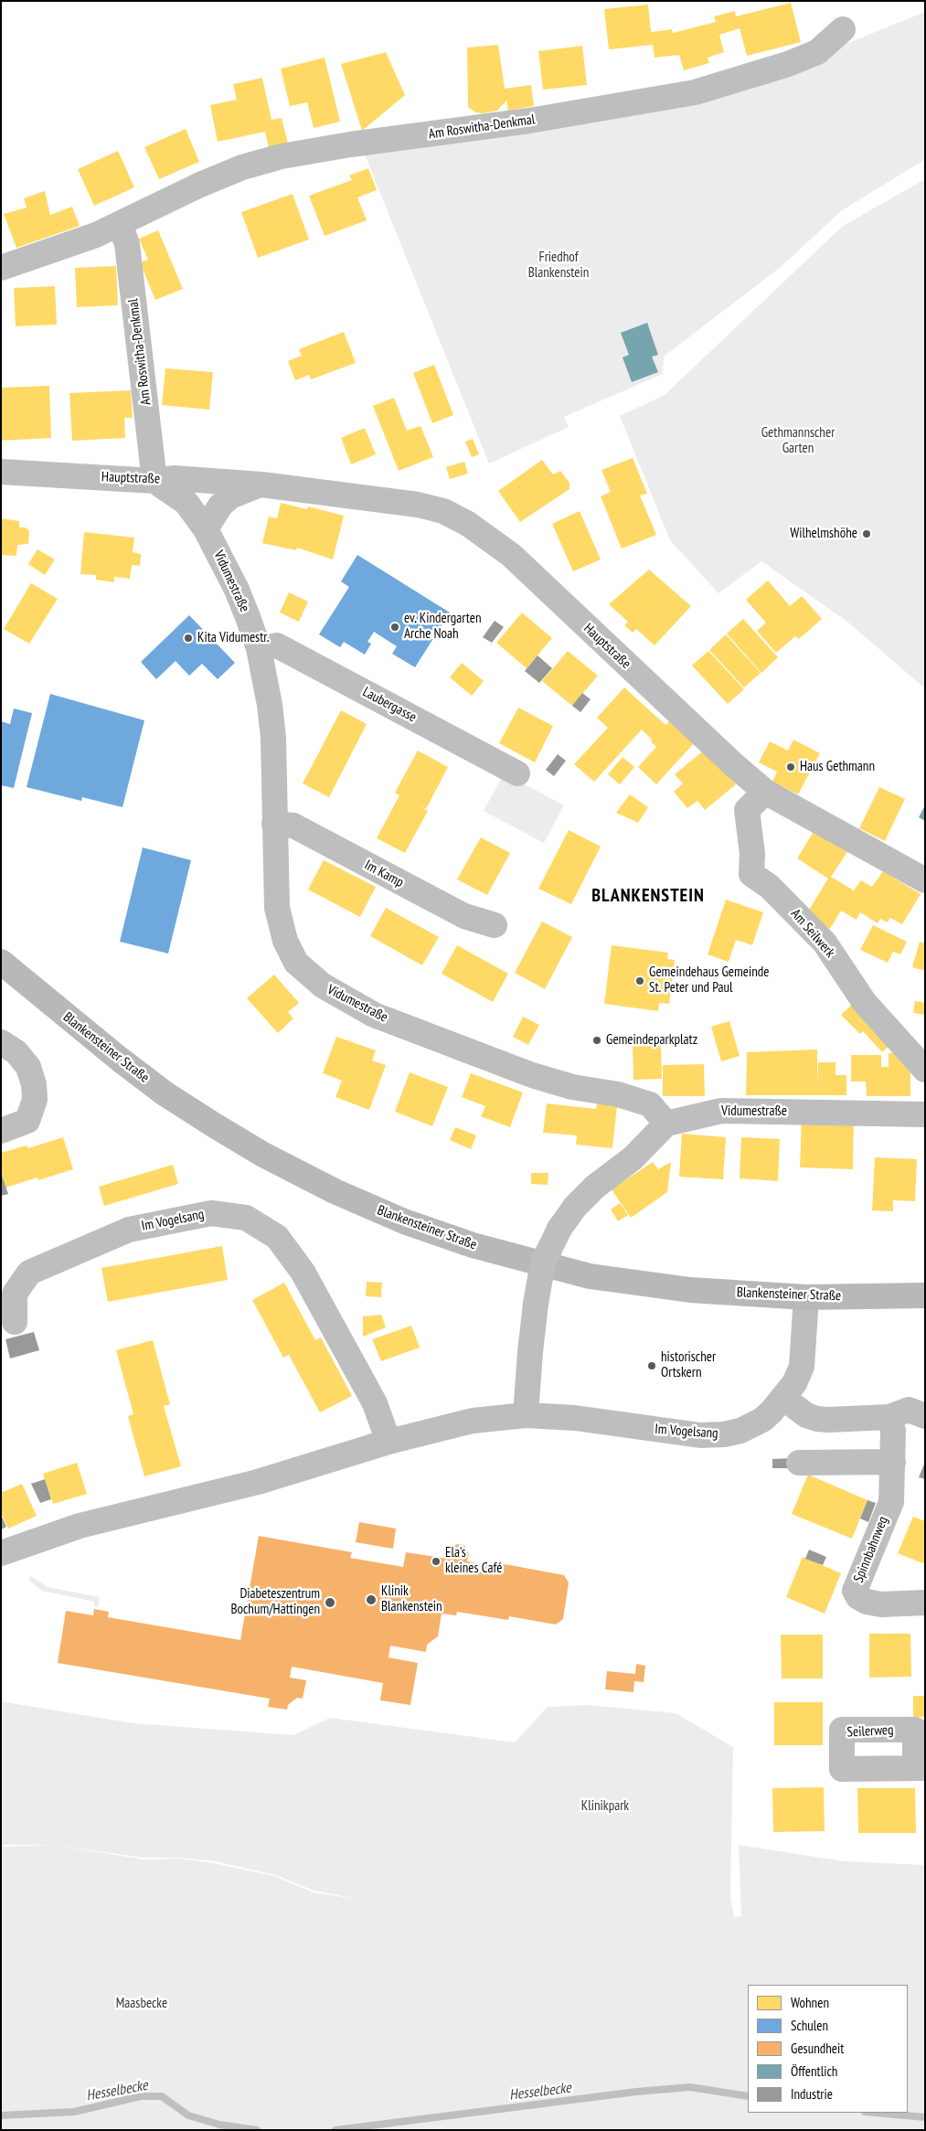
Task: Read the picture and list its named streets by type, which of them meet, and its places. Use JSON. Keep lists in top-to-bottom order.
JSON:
{
  "streets": {
    "main road": ["Blankensteiner Straße"],
    "street": [
      "Am Roswitha-Denkmal",
      "Hauptstraße",
      "Vidumestraße",
      "Laubergasse",
      "Im Kamp",
      "Am Seilwerk",
      "Im Vogelsang",
      "Spinnbahnweg"
    ]
  },
  "crossings": [
    ["Am Roswitha-Denkmal", "Hauptstraße"],
    ["Am Roswitha-Denkmal", "Vidumestraße"],
    ["Hauptstraße", "Vidumestraße"],
    ["Hauptstraße", "Am Seilwerk"],
    ["Vidumestraße", "Laubergasse"],
    ["Vidumestraße", "Im Kamp"],
    ["Blankensteiner Straße", "Im Vogelsang"]
  ],
  "districts": ["BLANKENSTEIN"],
  "water": ["Hesselbecke"],
  "parks": [
    "Friedhof Blankenstein",
    "Gethmannscher Garten",
    "Klinikpark",
    "Maasbecke"
  ],
  "places": [
    "Wilhelmshöhe",
    "ev. Kindergarten Arche Noah",
    "Kita Vidumestr.",
    "Haus Gethmann",
    "Gemeindehaus Gemeinde St. Peter und Paul",
    "Gemeindeparkplatz",
    "historischer Ortskern",
    "Ela's kleines Café",
    "Klinik Blankenstein",
    "Diabeteszentrum Bochum/Hattingen"
  ],
  "legend": [
    "Wohnen",
    "Schulen",
    "Gesundheit",
    "Öffentlich",
    "Industrie"
  ]
}
